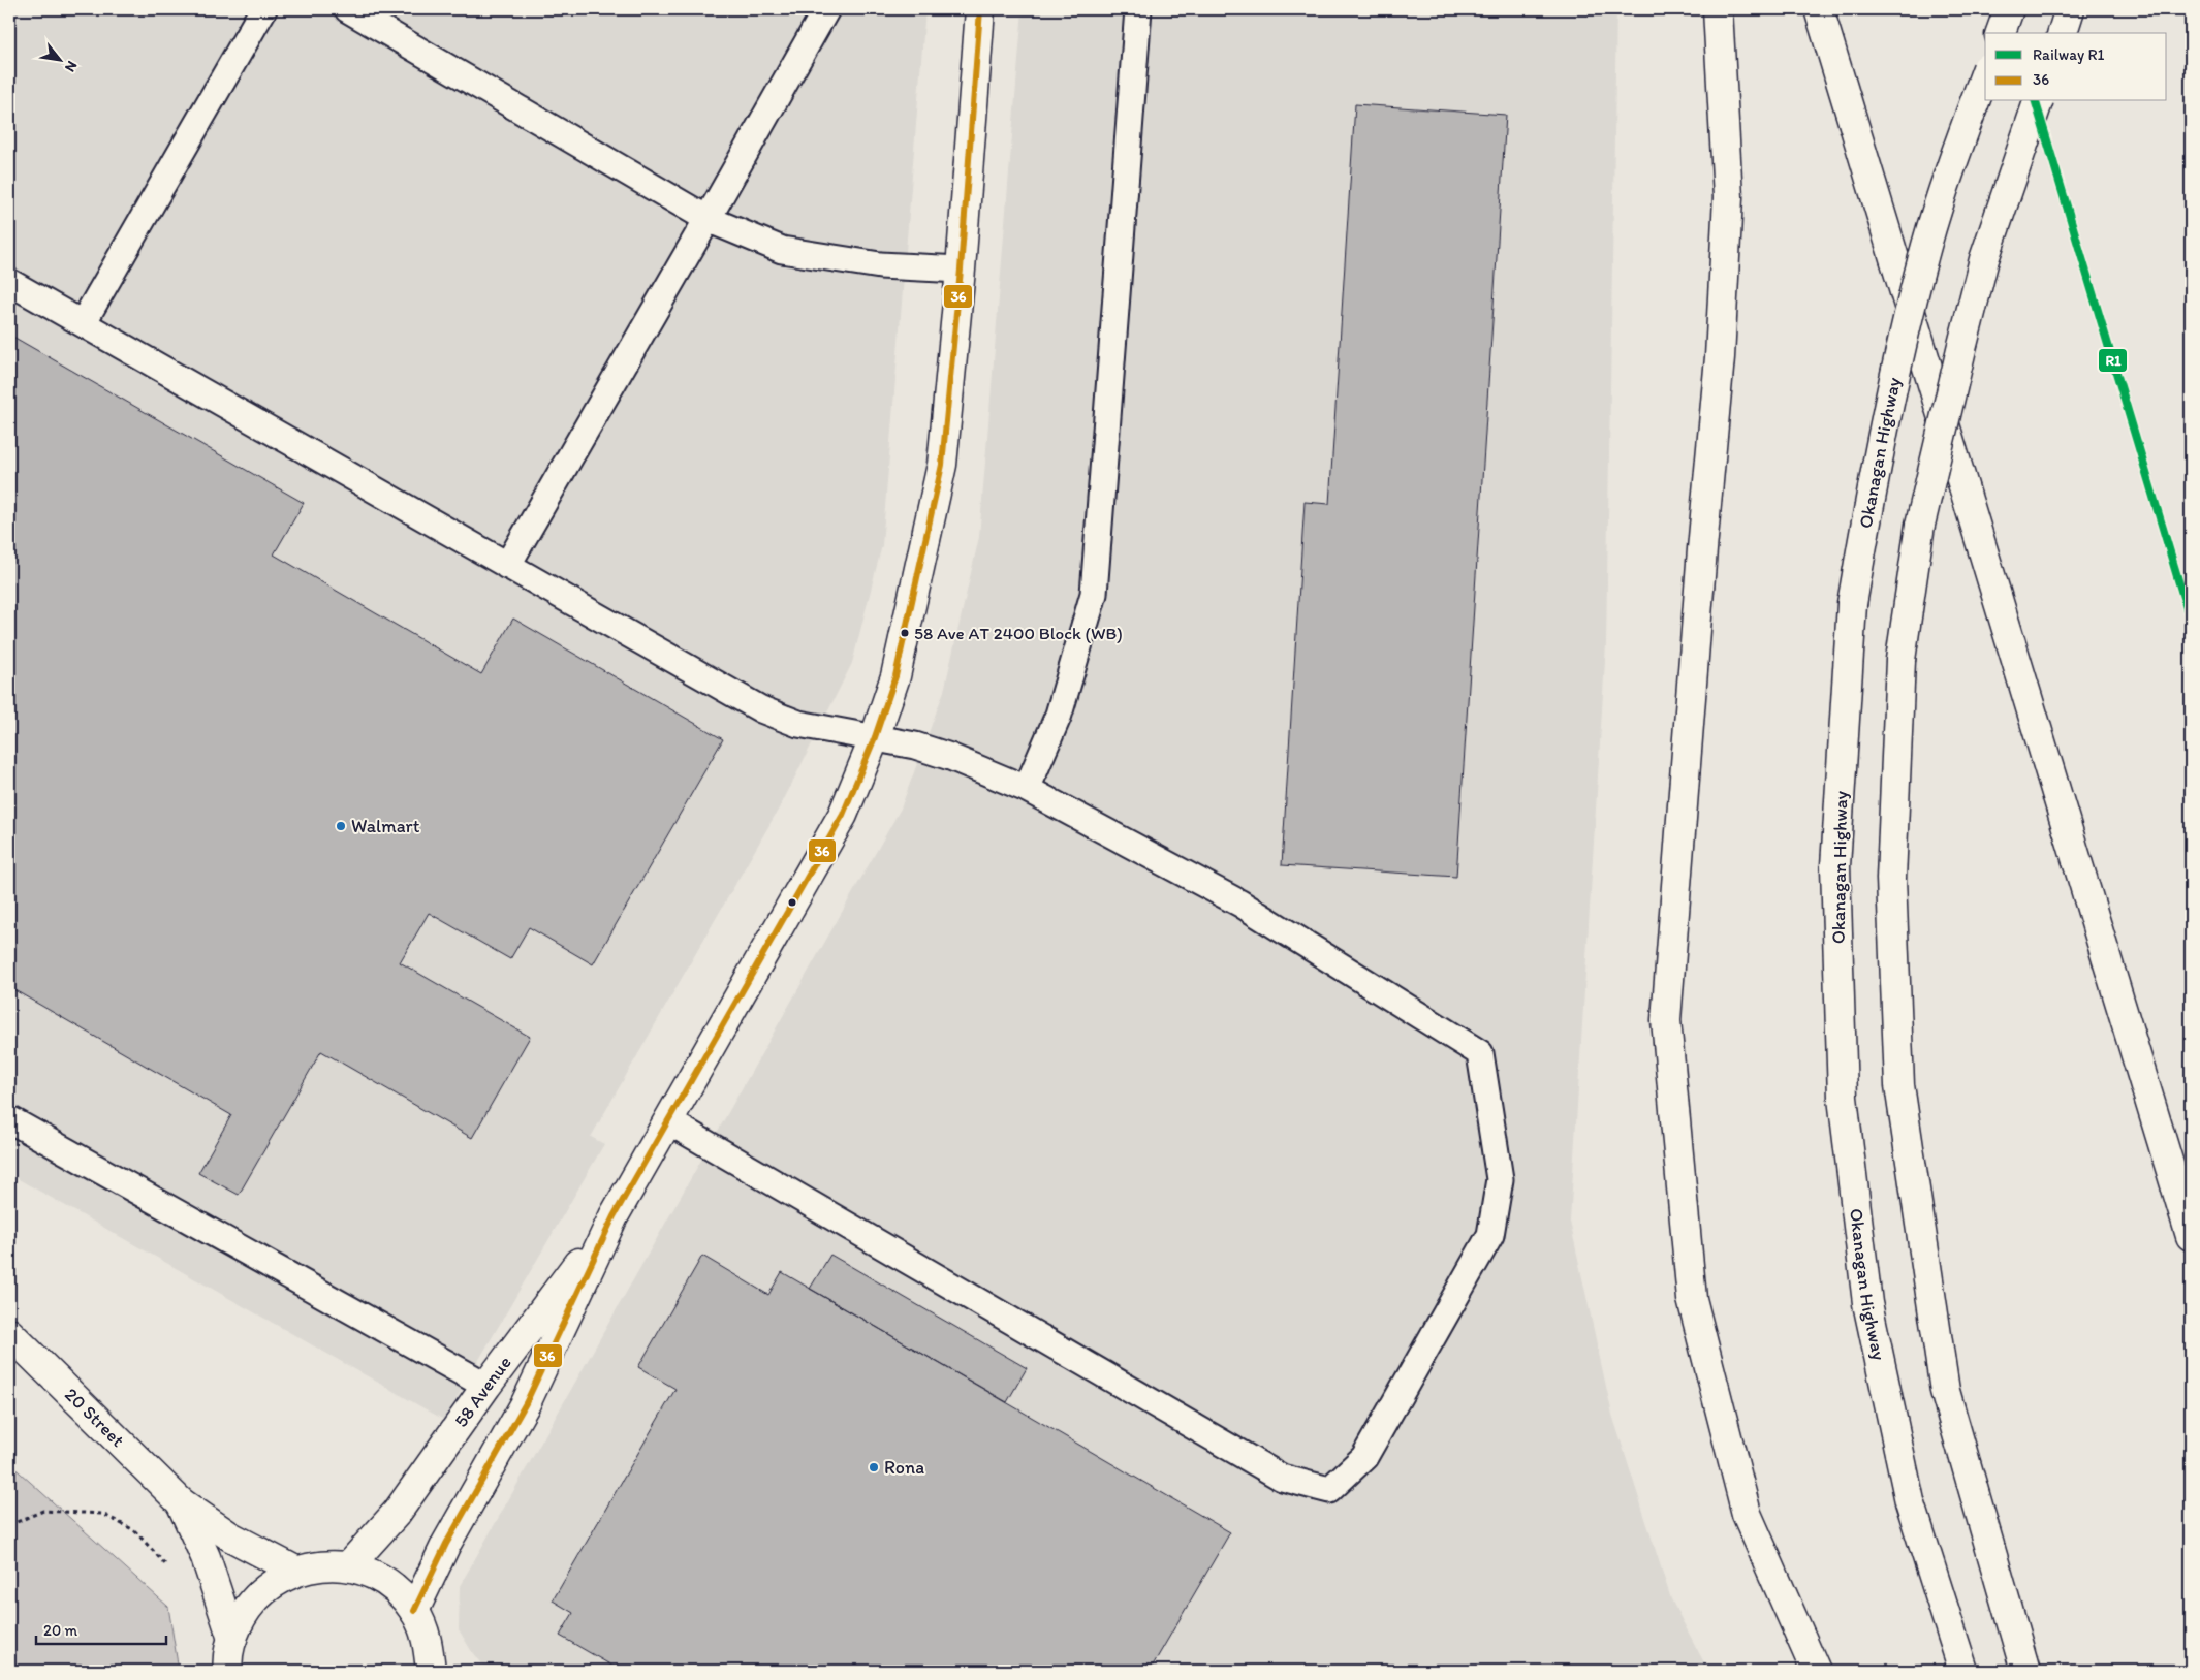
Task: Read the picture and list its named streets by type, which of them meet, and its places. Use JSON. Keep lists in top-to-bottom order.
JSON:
{
  "streets": {
    "main road": ["Okanagan Highway", "58 Avenue", "20 Street"]
  },
  "places": ["58 Ave AT 2400 Block (WB)", "Walmart", "Rona"],
  "lines": ["transit line 36", "rail line R1"],
  "legend": ["Railway R1", "36"],
  "scale_bar": "20 m",
  "north": "bottom right"
}
